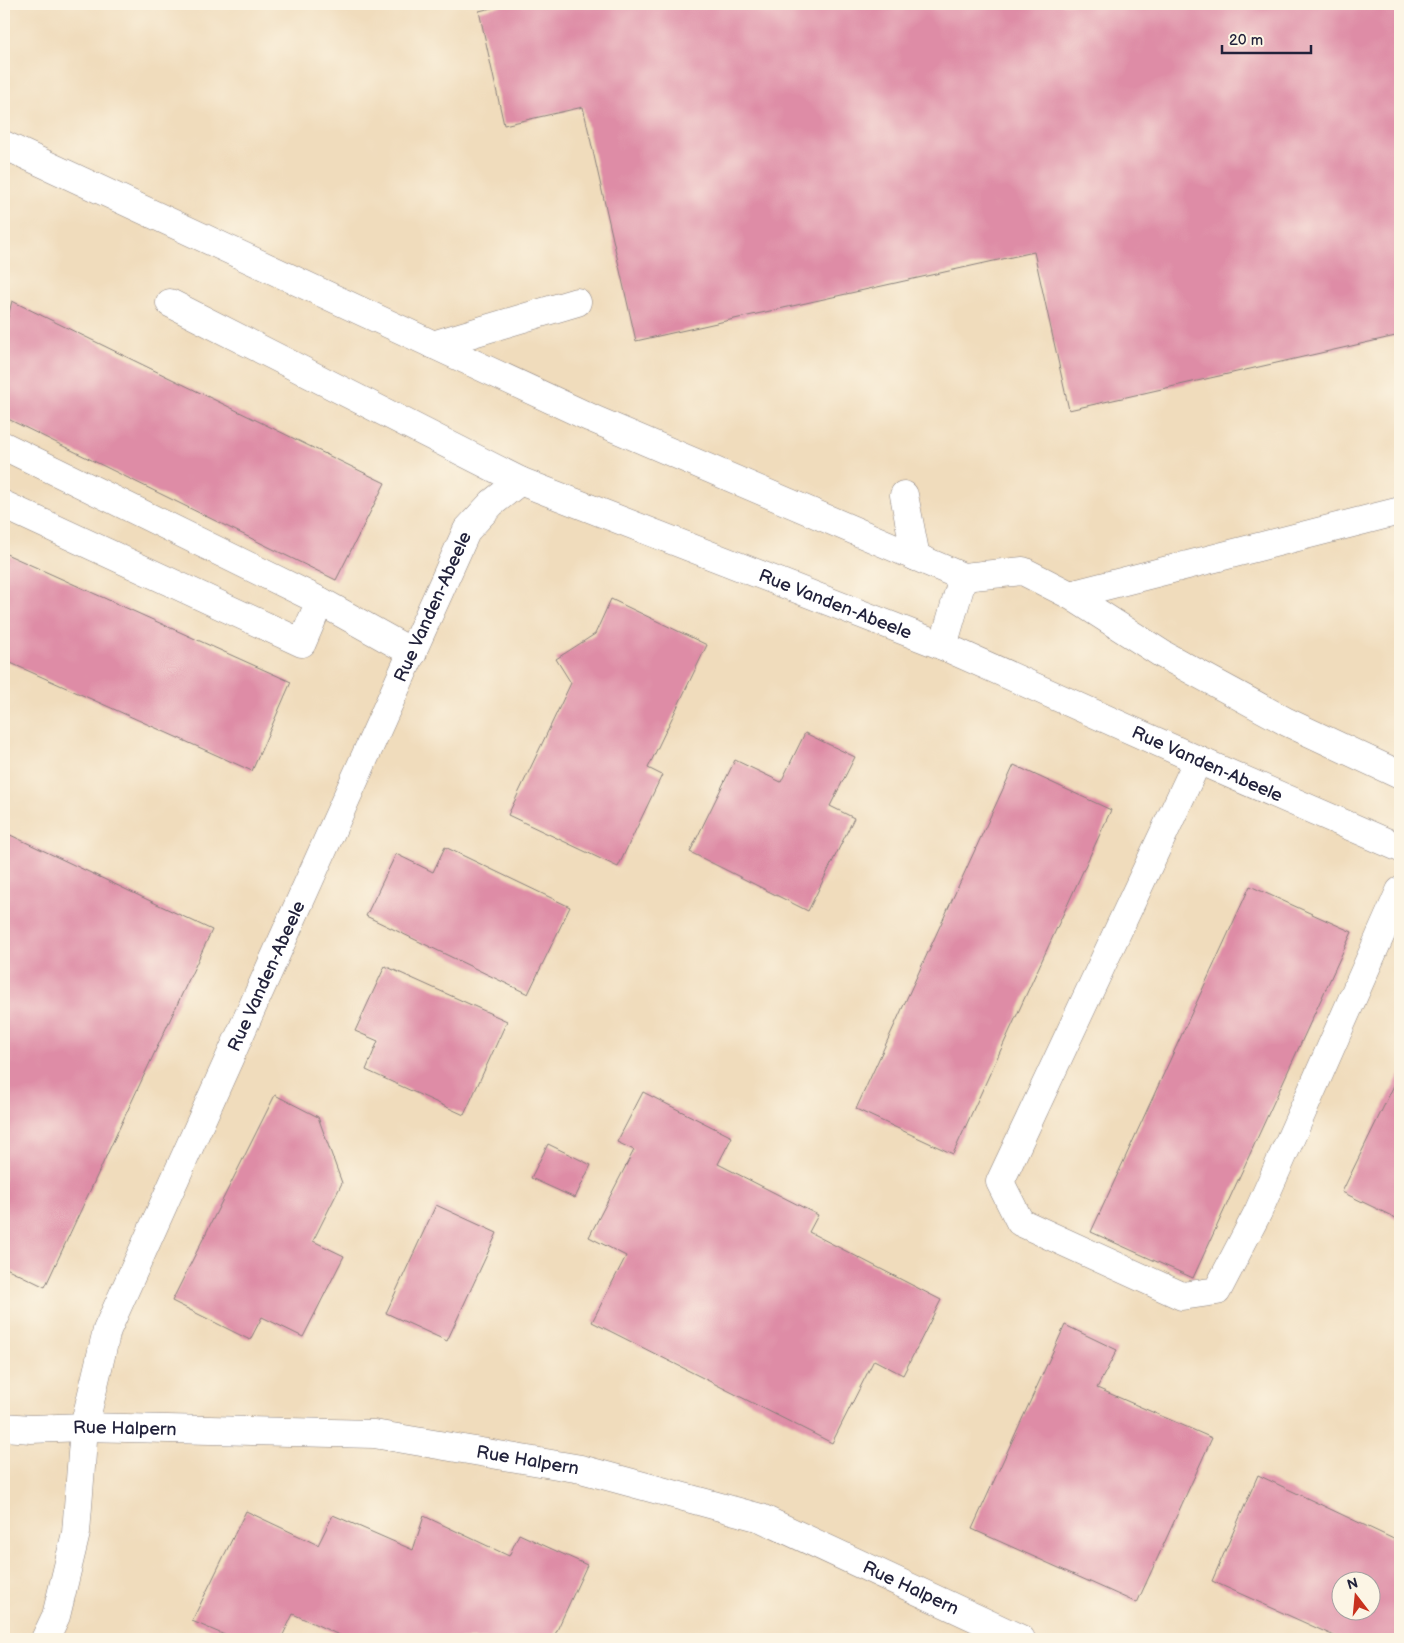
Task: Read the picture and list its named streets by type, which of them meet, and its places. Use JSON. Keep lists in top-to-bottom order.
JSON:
{
  "streets": {
    "street": ["Rue Vanden-Abeele", "Rue Halpern"]
  },
  "crossings": [
    ["Rue Vanden-Abeele", "Rue Halpern"]
  ],
  "scale_bar": "20 m",
  "north": "top"
}
